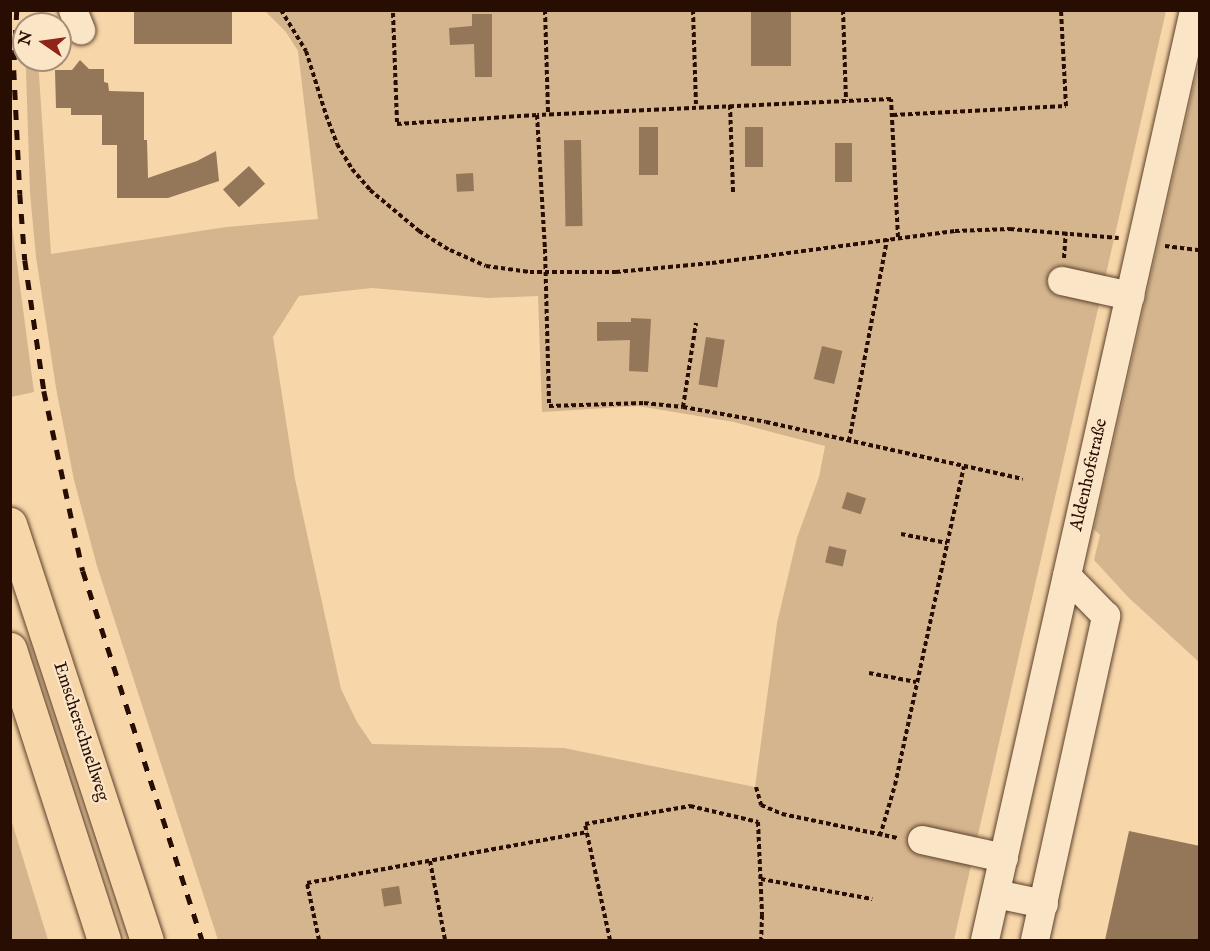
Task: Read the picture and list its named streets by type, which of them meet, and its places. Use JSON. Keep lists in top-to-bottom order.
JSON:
{
  "streets": {
    "highway": ["Emscherschnellweg"],
    "street": ["Aldenhofstraße"]
  },
  "north": "left"
}
